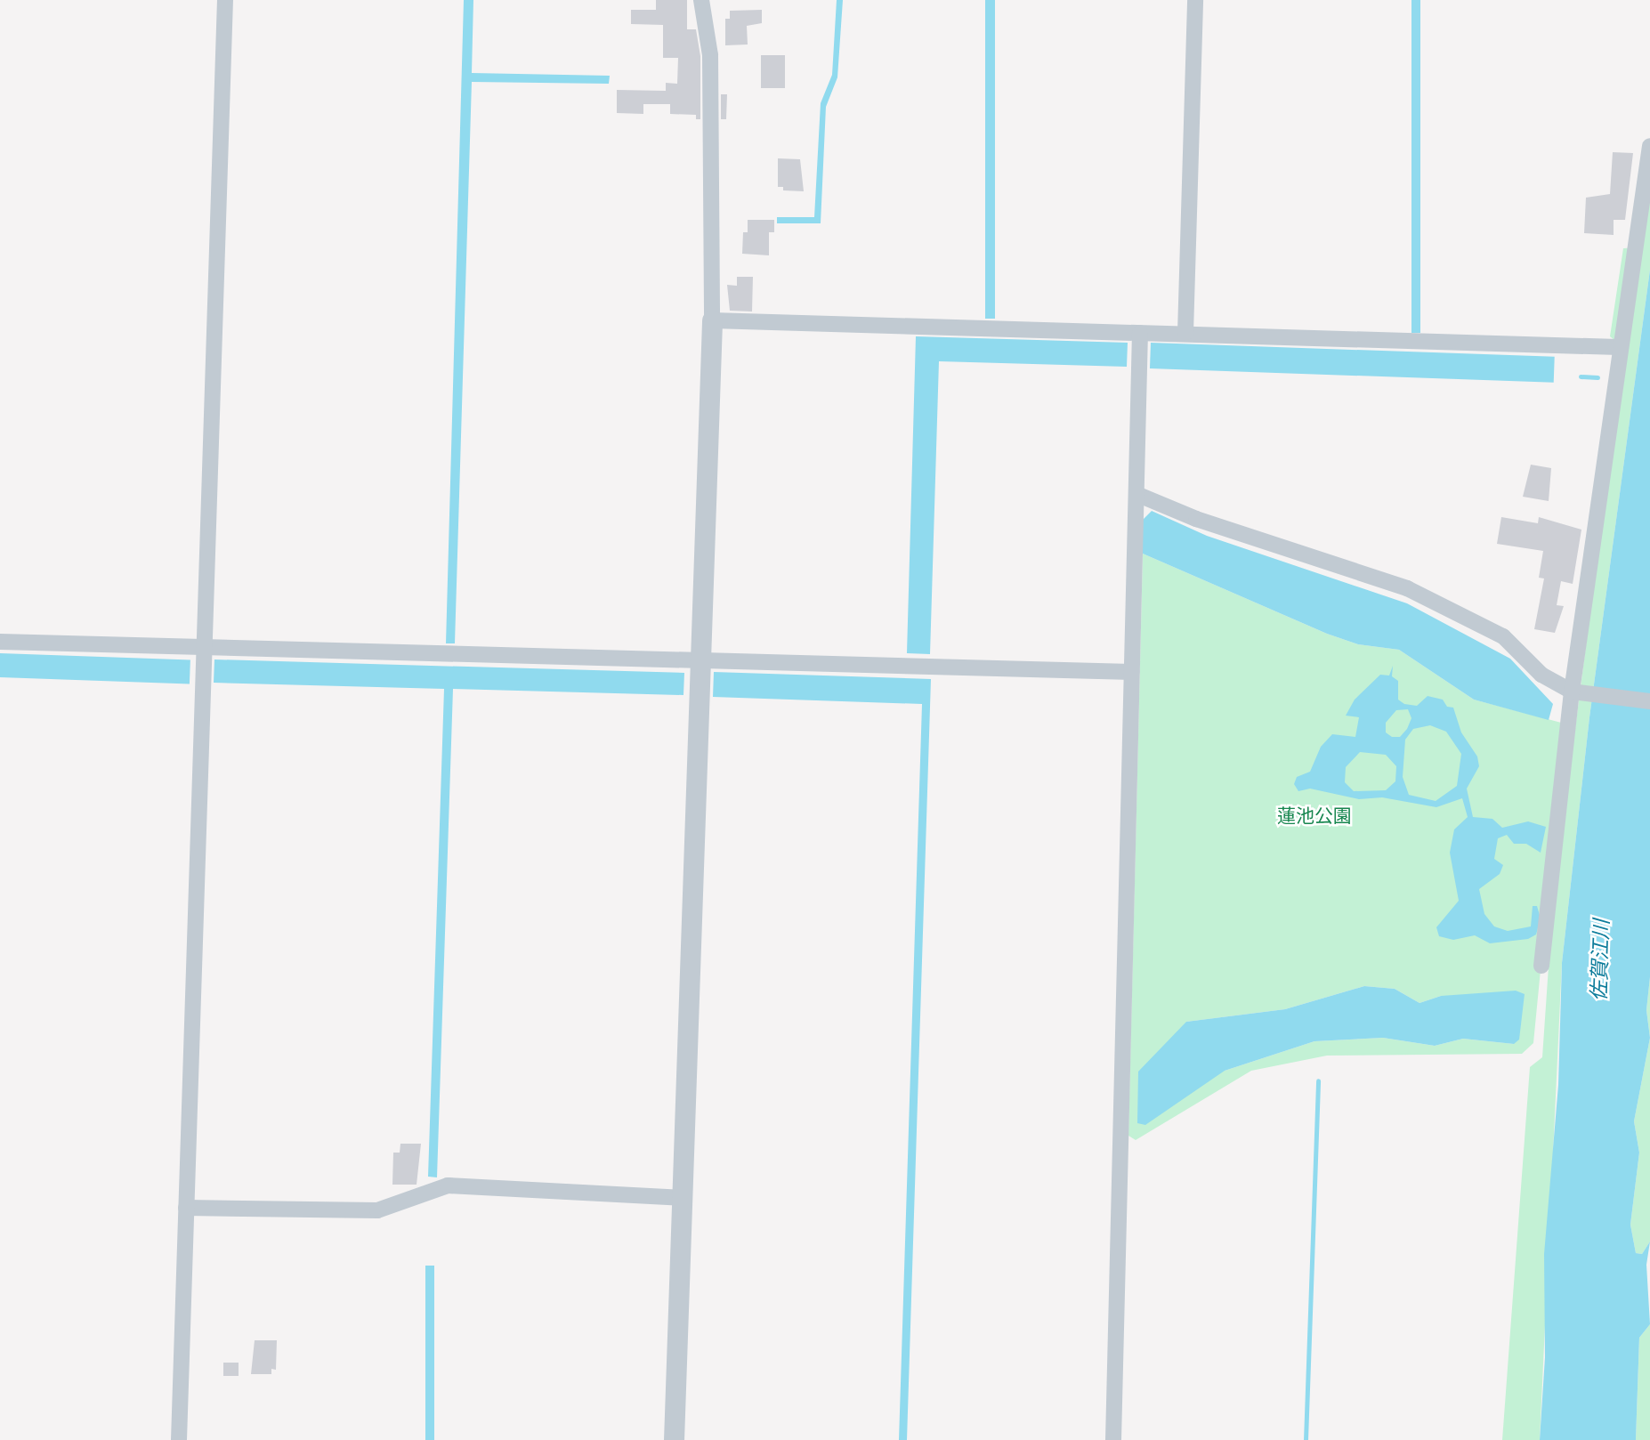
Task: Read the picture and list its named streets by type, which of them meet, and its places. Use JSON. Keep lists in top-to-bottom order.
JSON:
{
  "water": ["佐賀江川"],
  "parks": ["蓮池公園"]
}
